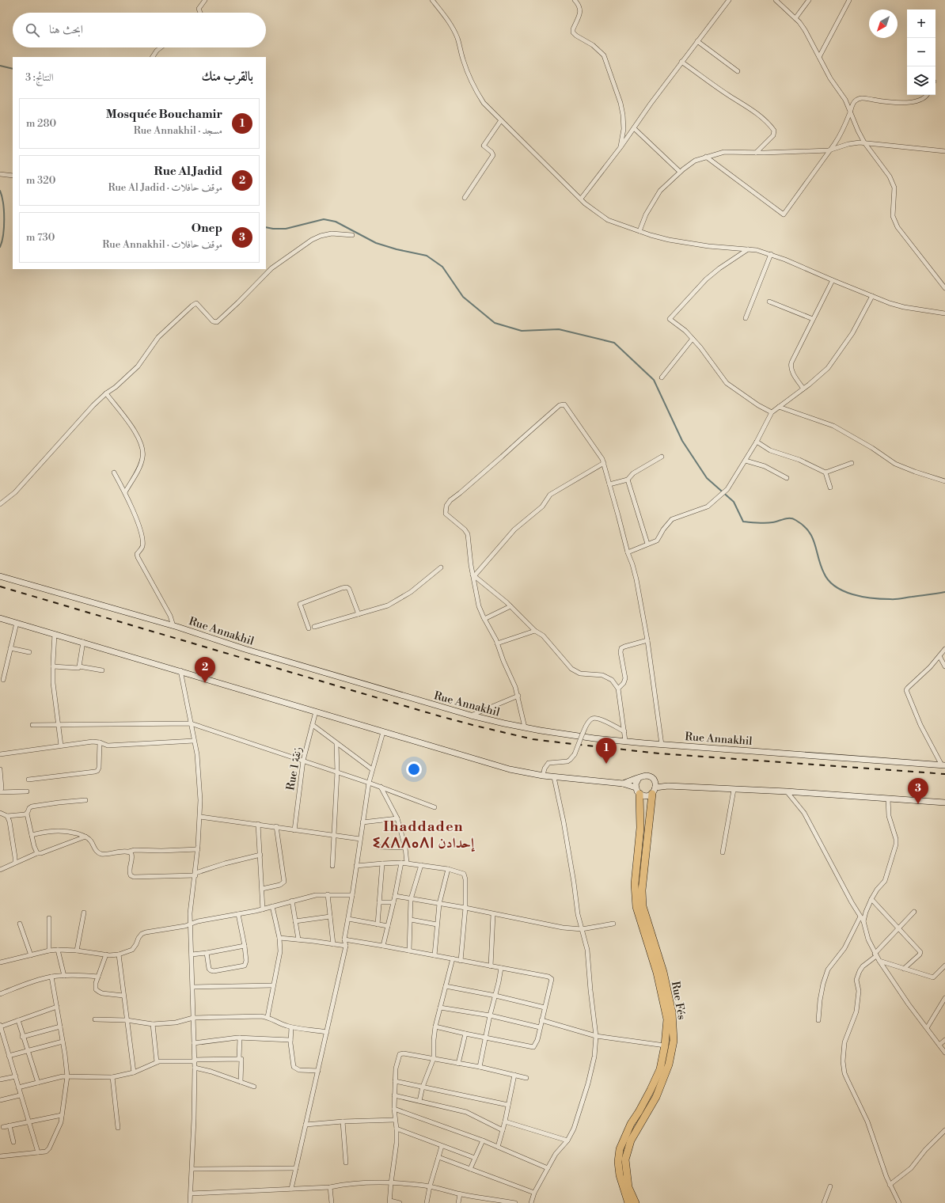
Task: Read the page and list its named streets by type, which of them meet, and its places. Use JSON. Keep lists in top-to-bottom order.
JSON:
{
  "streets": {
    "highway": ["Rue Fés"],
    "main road": ["Rue Annakhil"],
    "street": ["Rue 1 زنقة"]
  },
  "districts": ["Ihaddaden ⵉⵃⴷⴷⴰⴷⵏ إحدادن"],
  "north": "bottom left",
  "page": {
    "map_buttons": ["+", "−"],
    "search": "ابحث هنا",
    "heading": ["بالقرب منك", "النتائج: 3"],
    "list": [
      {
        "mark": "1",
        "name": "Mosquée Bouchamir",
        "note": "مسجد · Rue Annakhil",
        "value": "280 m"
      },
      {
        "mark": "2",
        "name": "Rue Al Jadid",
        "note": "موقف حافلات · Rue Al Jadid",
        "value": "320 m"
      },
      {
        "mark": "3",
        "name": "Onep",
        "note": "موقف حافلات · Rue Annakhil",
        "value": "730 m"
      }
    ],
    "pins": ["2", "1", "3"]
  }
}
